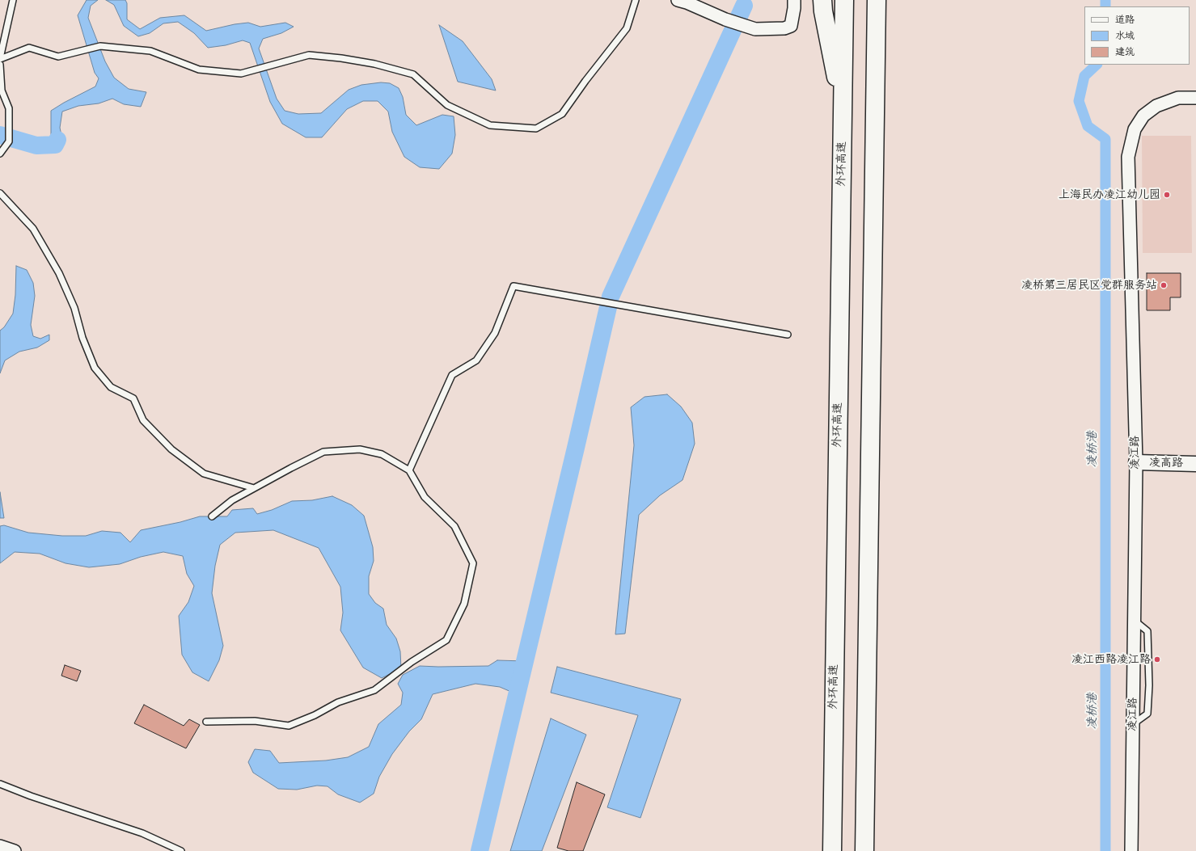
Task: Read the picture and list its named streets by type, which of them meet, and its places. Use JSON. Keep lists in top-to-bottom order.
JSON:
{
  "streets": {
    "highway": ["外环高速"],
    "street": ["凌江路", "凌高路"]
  },
  "crossings": [
    ["凌江路", "凌高路"]
  ],
  "water": ["凌桥港"],
  "places": ["上海民办凌江幼儿园", "凌桥第三居民区党群服务站", "凌江西路凌江路"],
  "legend": ["道路", "水域", "建筑"]
}
